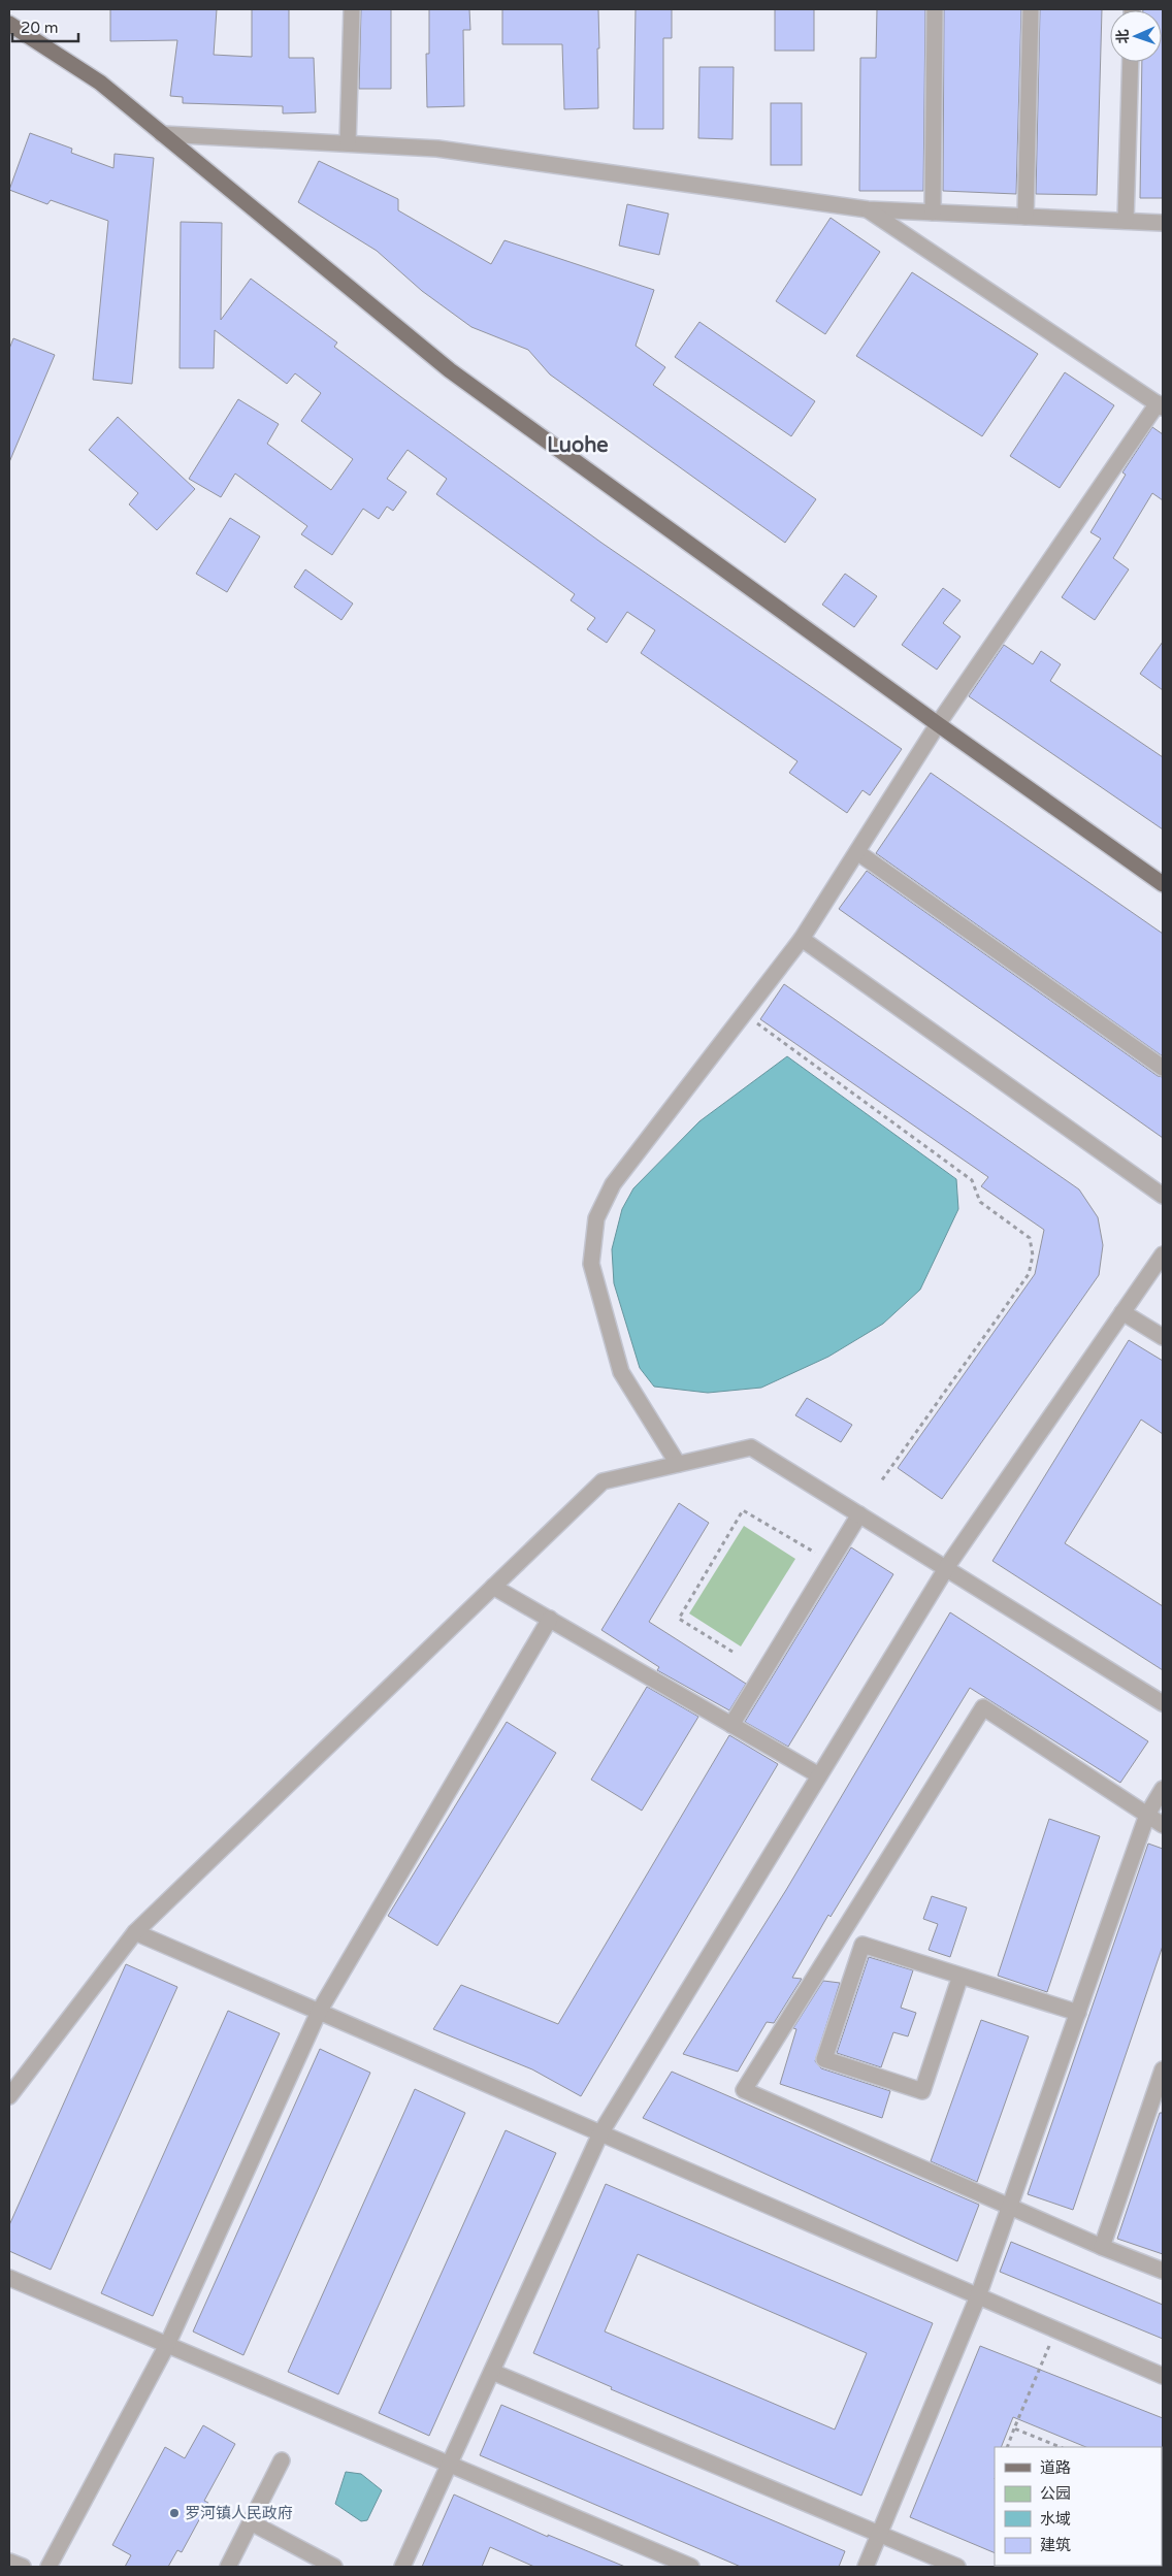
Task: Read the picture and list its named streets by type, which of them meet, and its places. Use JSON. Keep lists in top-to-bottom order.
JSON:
{
  "districts": ["Luohe"],
  "places": ["罗河镇人民政府"],
  "legend": [
    "道路",
    "公园",
    "水域",
    "建筑"
  ],
  "scale_bar": "20 m",
  "north": "left"
}
